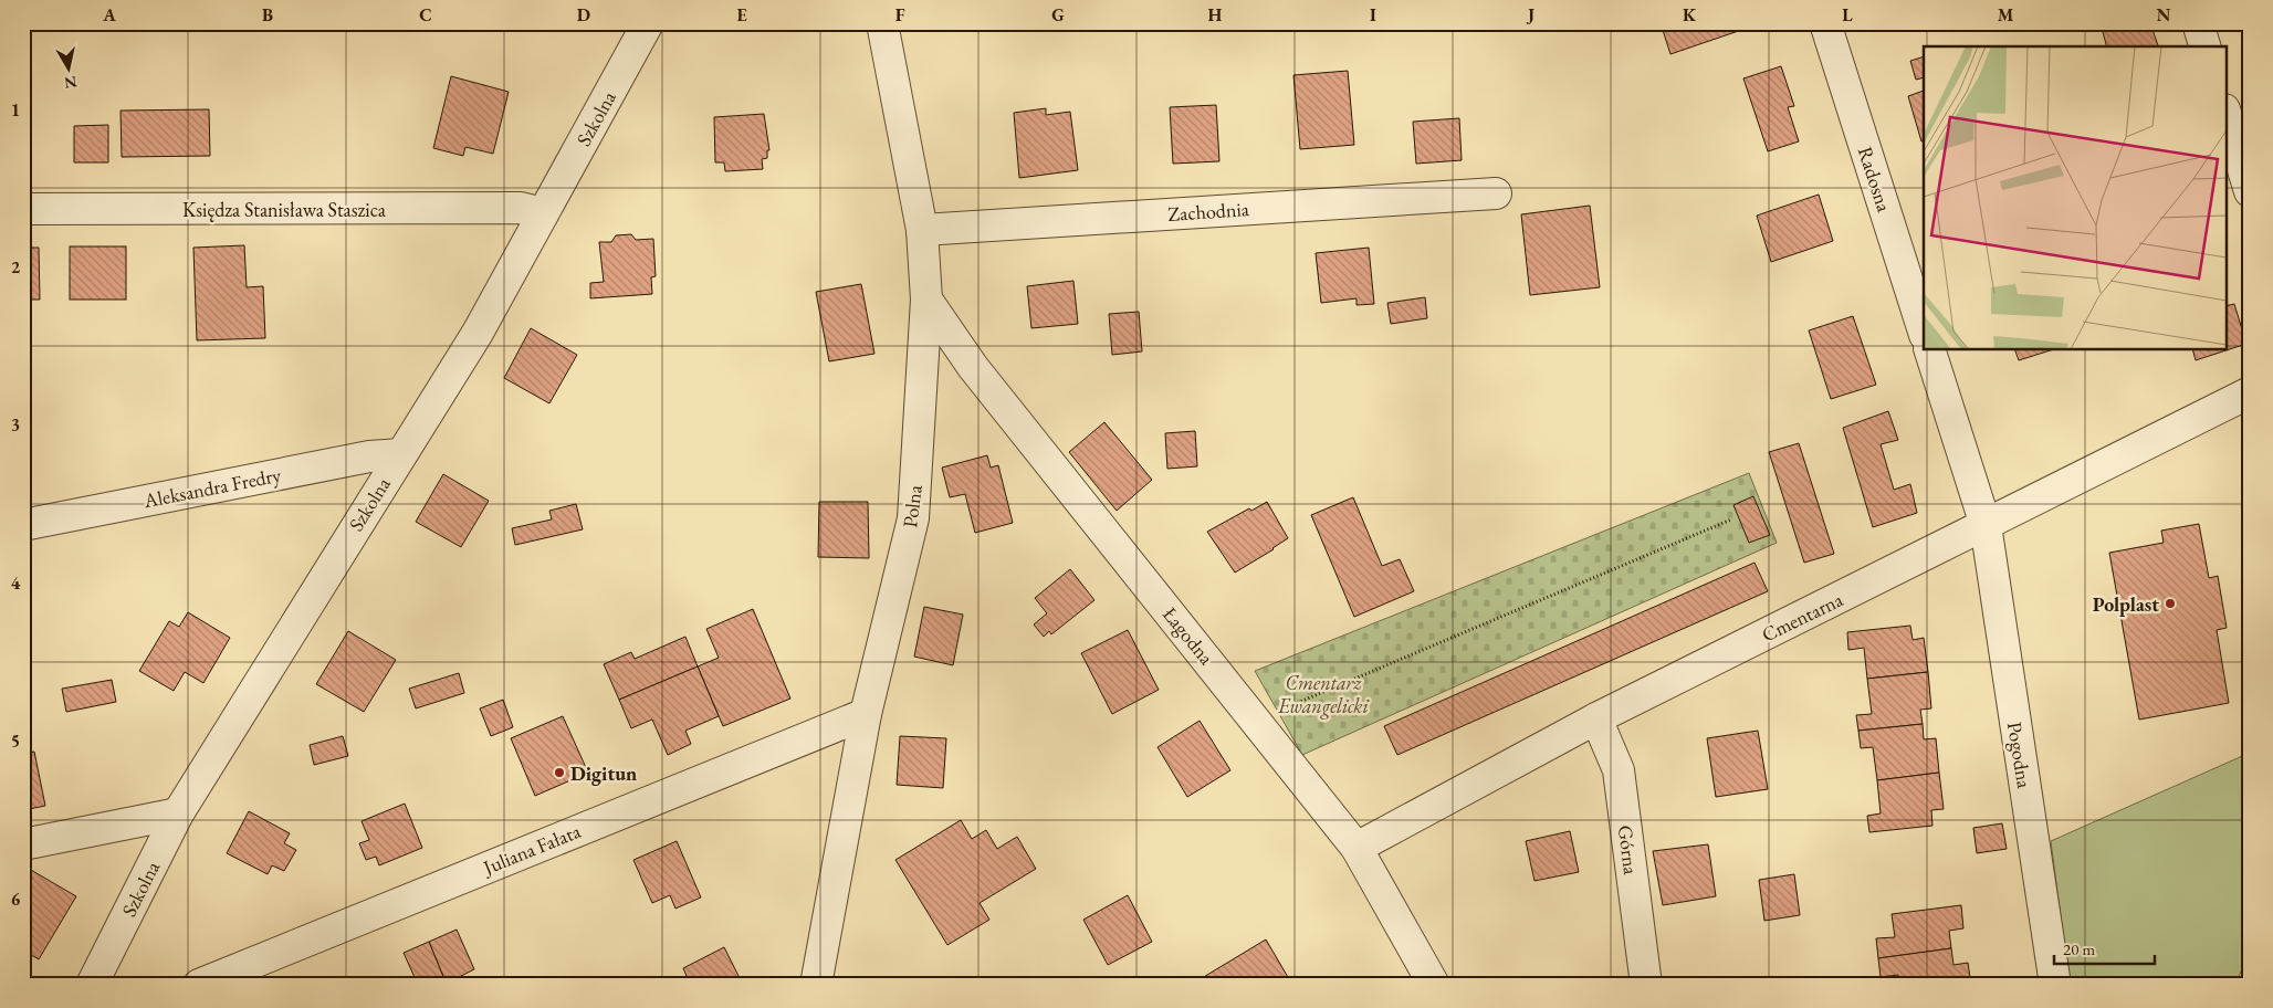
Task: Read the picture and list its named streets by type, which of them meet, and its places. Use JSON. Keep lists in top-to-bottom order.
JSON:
{
  "streets": {
    "street": [
      "Szkolna",
      "Radosna",
      "Księdza Stanisława Staszica",
      "Zachodnia",
      "Aleksandra Fredry",
      "Polna",
      "Cmentarna",
      "Łagodna",
      "Pogodna",
      "Juliana Fałata",
      "Górna"
    ]
  },
  "crossings": [
    ["Szkolna", "Księdza Stanisława Staszica"],
    ["Szkolna", "Aleksandra Fredry"],
    ["Zachodnia", "Polna"],
    ["Polna", "Łagodna"],
    ["Polna", "Juliana Fałata"],
    ["Cmentarna", "Łagodna"],
    ["Cmentarna", "Pogodna"],
    ["Cmentarna", "Górna"]
  ],
  "parks": ["Cmentarz Ewangelicki"],
  "places": ["Polplast", "Digitun"],
  "scale_bar": "20 m",
  "north": "bottom",
  "grid": {
    "columns": [
      "A",
      "B",
      "C",
      "D",
      "E",
      "F",
      "G",
      "H",
      "I",
      "J",
      "K",
      "L",
      "M",
      "N"
    ],
    "rows": [
      "1",
      "2",
      "3",
      "4",
      "5",
      "6"
    ]
  }
}
